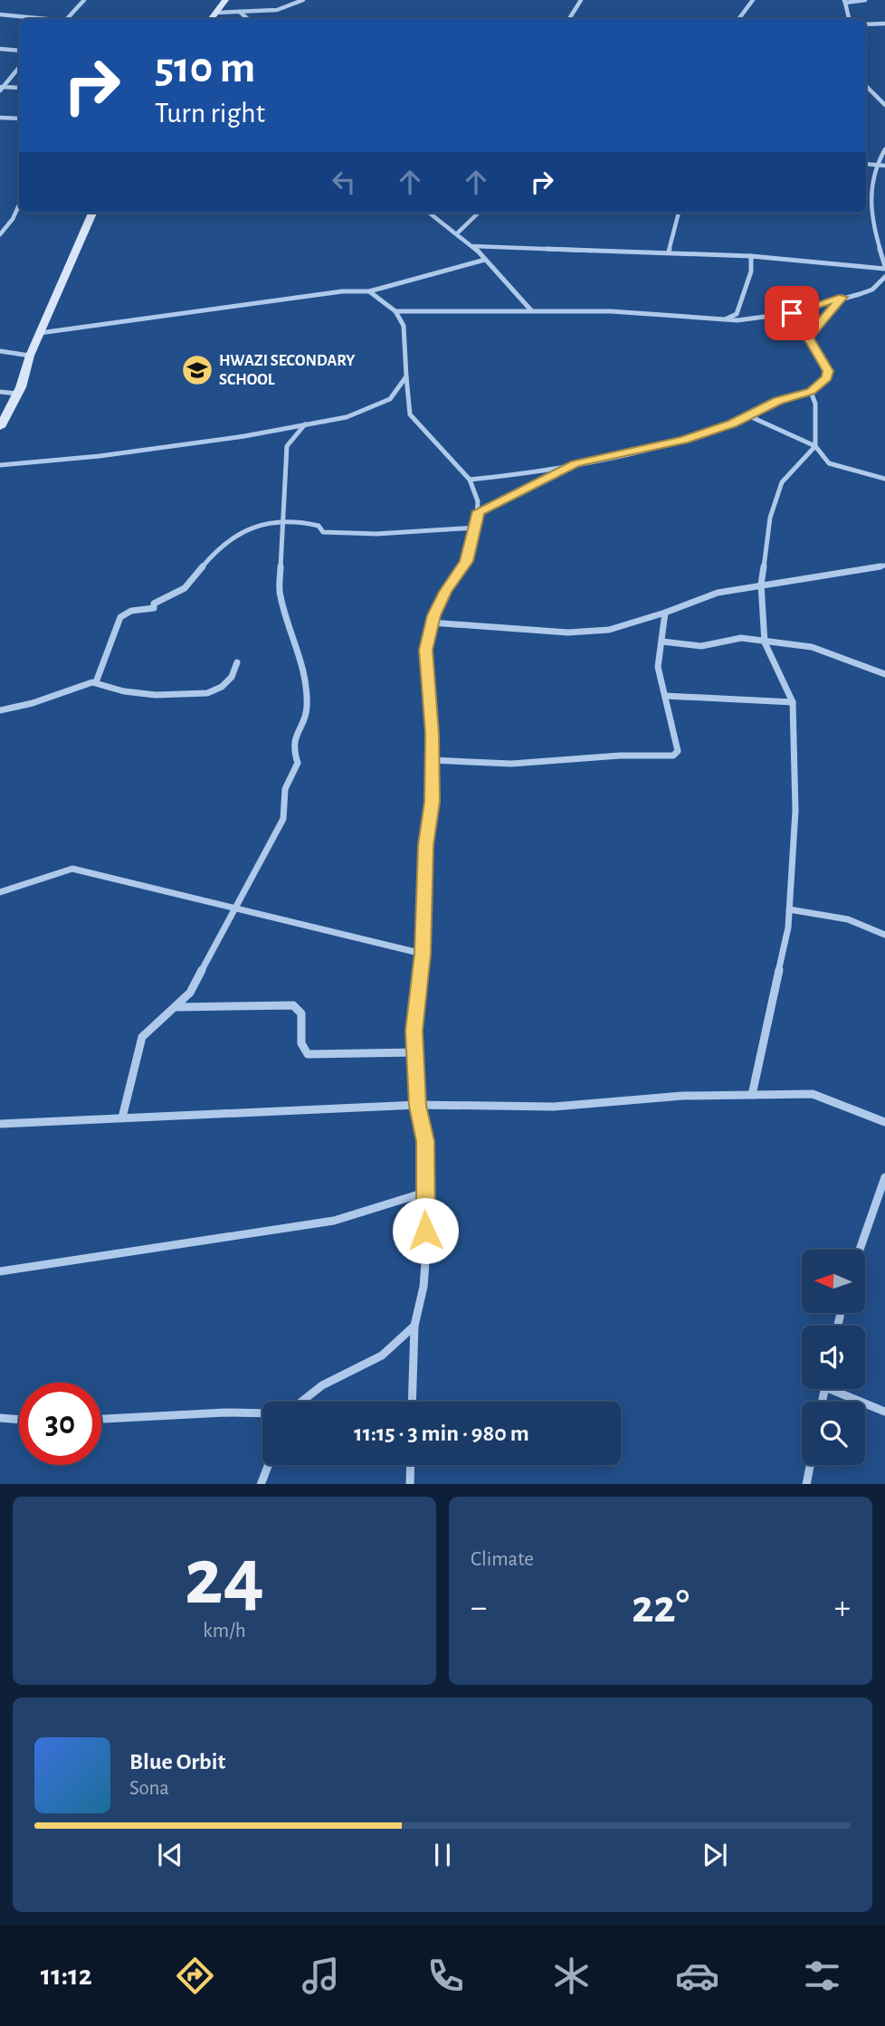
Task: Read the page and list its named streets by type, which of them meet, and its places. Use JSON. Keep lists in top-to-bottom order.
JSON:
{
  "places": {
    "school or university": ["HWAZI SECONDARY SCHOOL"]
  },
  "north": "left",
  "page": {
    "turn": ["510 m", "Turn right"],
    "limit": "30",
    "trip": "11:15 · 3 min · 980 m",
    "tile": [
      ["24", "km/h"],
      "Climate"
    ],
    "heat": ["−", "22°", "+"],
    "song": ["Blue Orbit", "Sona"],
    "tabs": "11:12"
  }
}
